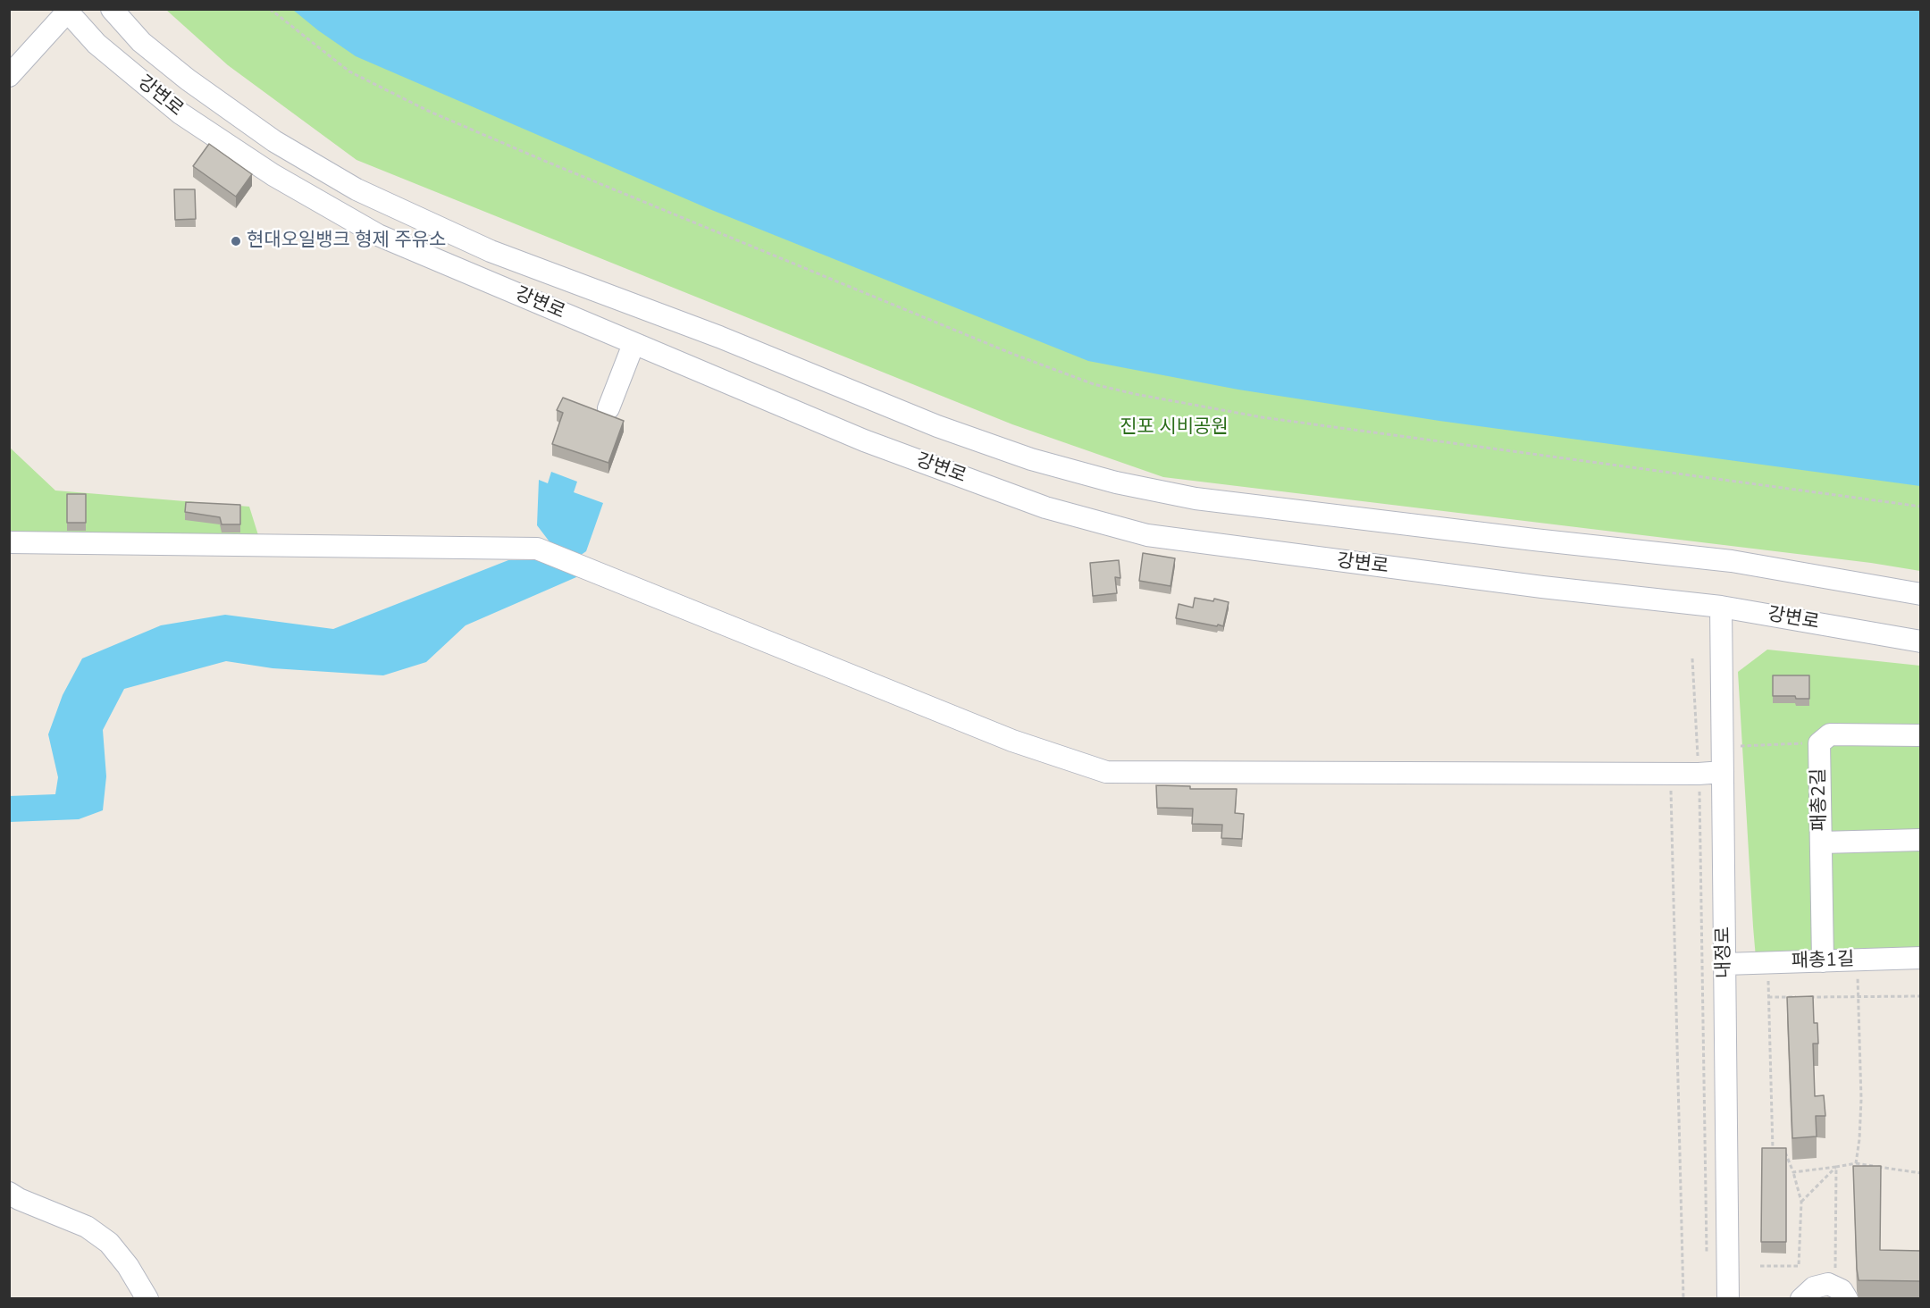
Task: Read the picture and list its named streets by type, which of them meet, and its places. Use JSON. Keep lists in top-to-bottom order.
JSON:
{
  "streets": {
    "street": [
      "강변로",
      "패총2길",
      "내정로",
      "패총1길"
    ]
  },
  "crossings": [
    ["강변로", "내정로"],
    ["패총2길", "패총1길"],
    ["내정로", "패총1길"]
  ],
  "parks": ["진포 시비공원"],
  "places": ["현대오일뱅크 형제 주유소"]
}
